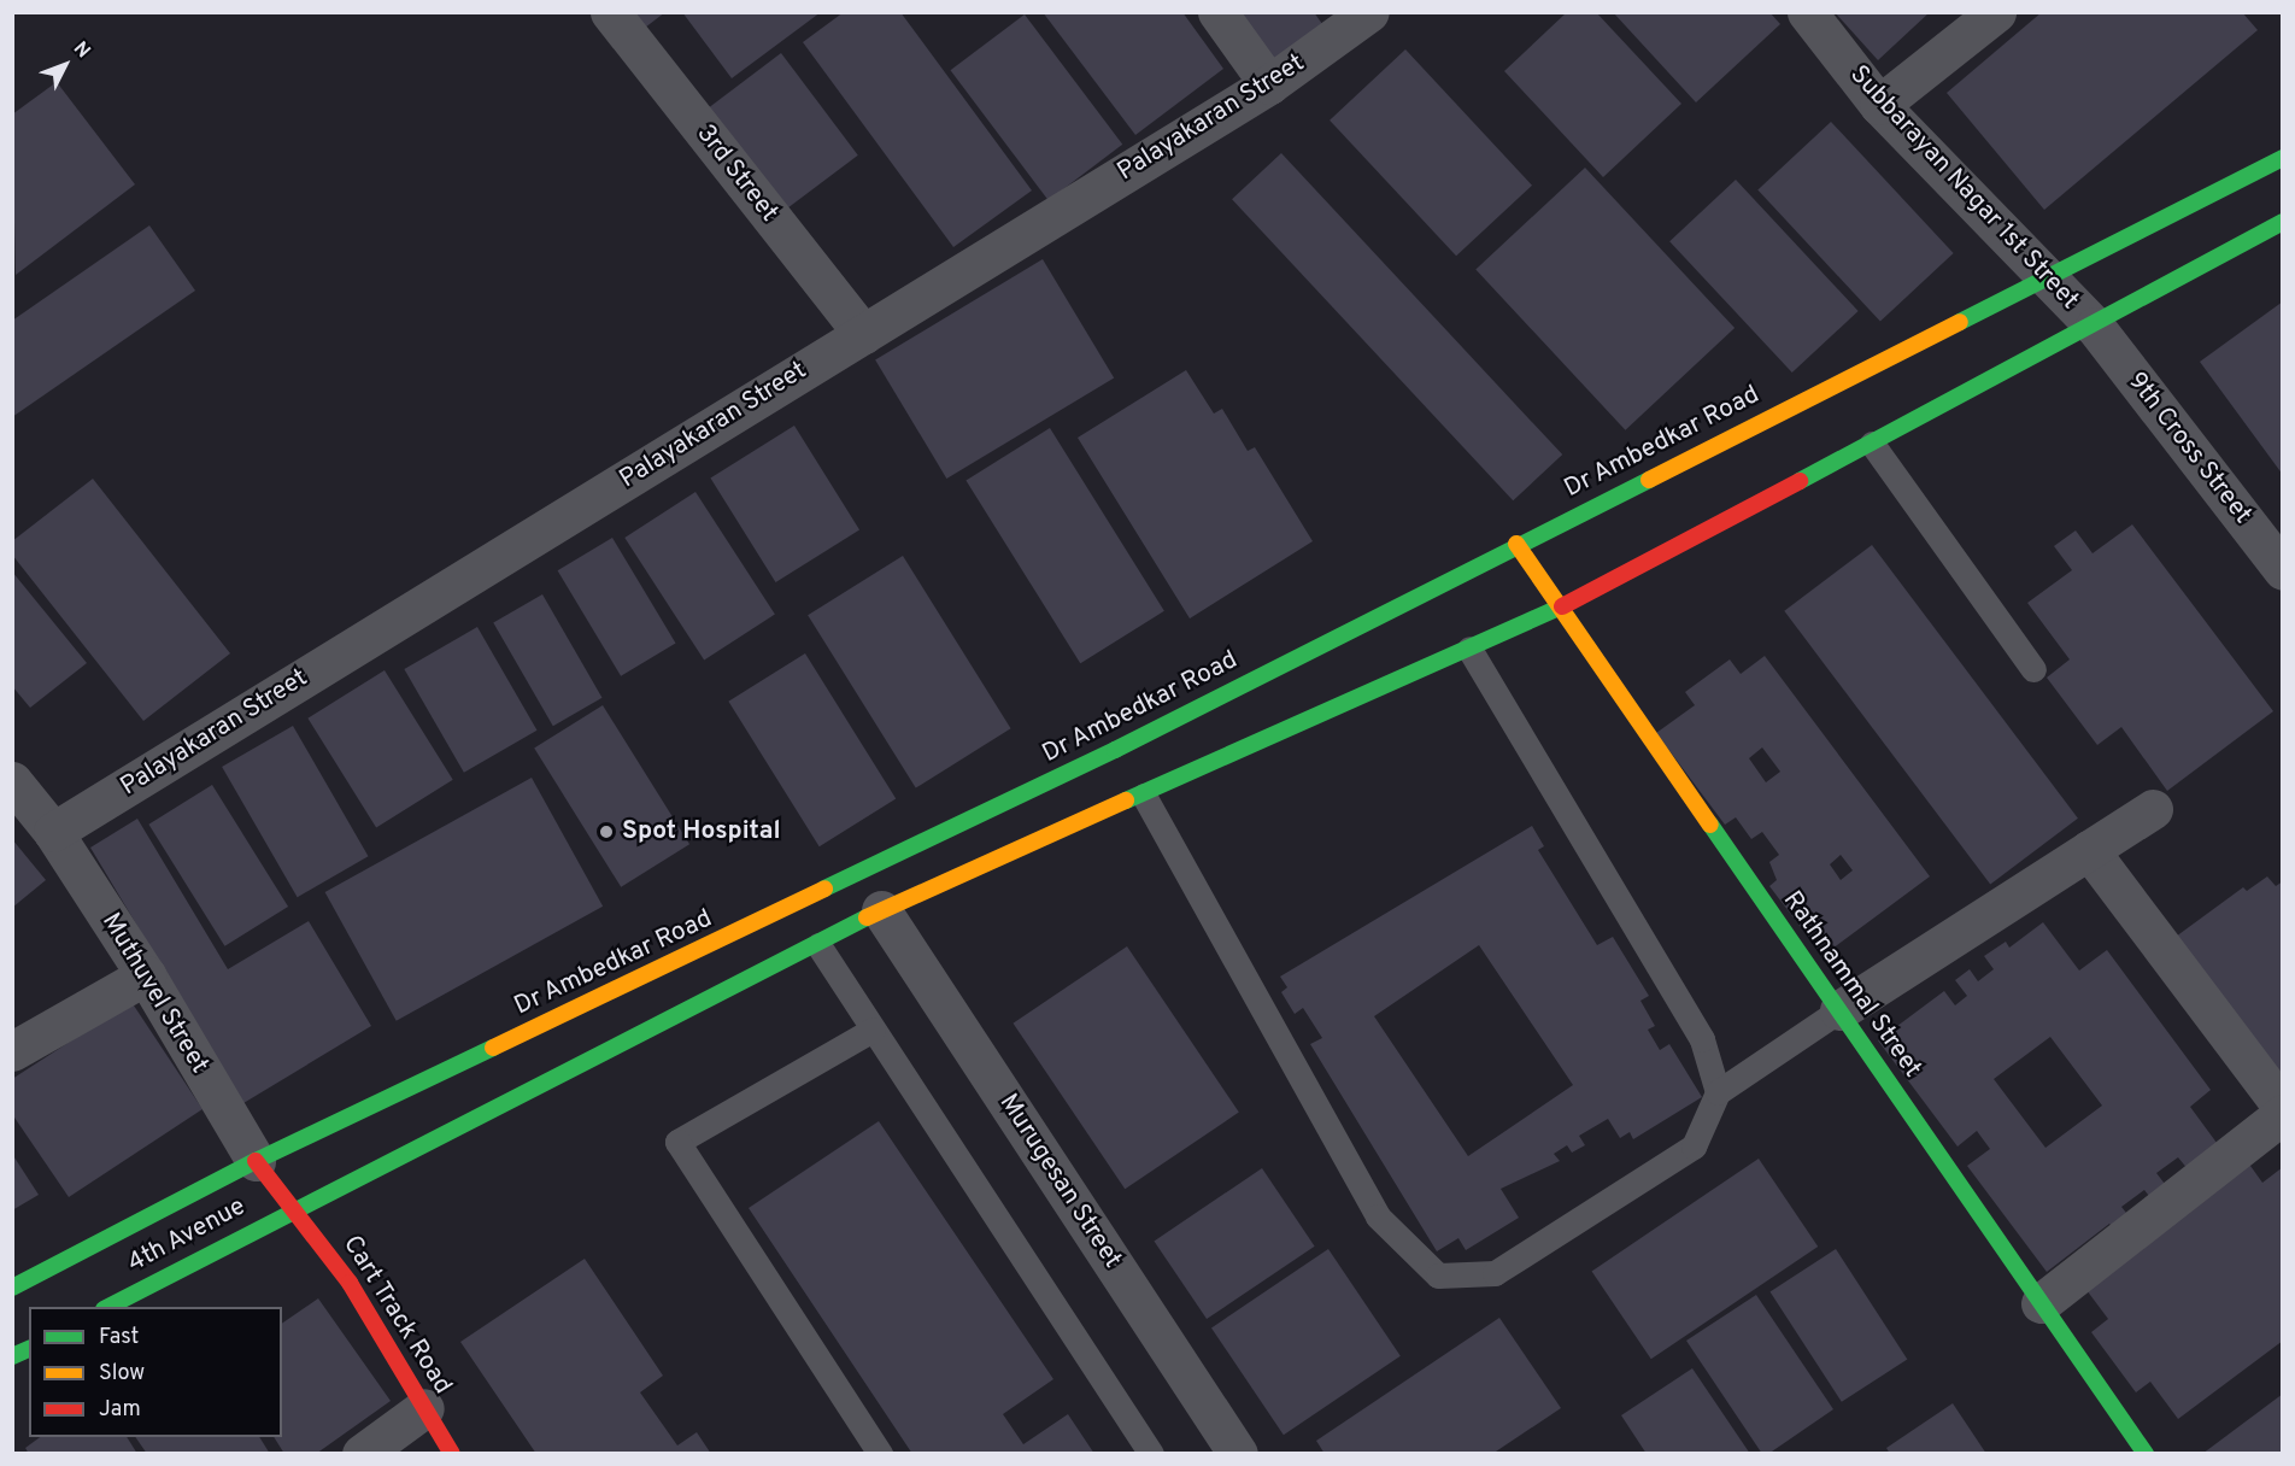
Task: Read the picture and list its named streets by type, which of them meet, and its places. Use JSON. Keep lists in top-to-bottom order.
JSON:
{
  "streets": {
    "main road": [
      "Dr Ambedkar Road",
      "Rathnammal Street",
      "Muthuvel Street",
      "4th Avenue",
      "Cart Track Road"
    ],
    "street": [
      "Palayakaran Street",
      "3rd Street",
      "Subbarayan Nagar 1st Street",
      "9th Cross Street",
      "Murugesan Street"
    ]
  },
  "crossings": [
    ["Palayakaran Street", "3rd Street"],
    ["Palayakaran Street", "Muthuvel Street"],
    ["Subbarayan Nagar 1st Street", "Dr Ambedkar Road"],
    ["Subbarayan Nagar 1st Street", "9th Cross Street"],
    ["Dr Ambedkar Road", "Rathnammal Street"],
    ["Dr Ambedkar Road", "Muthuvel Street"],
    ["Muthuvel Street", "4th Avenue"],
    ["Muthuvel Street", "Cart Track Road"],
    ["4th Avenue", "Cart Track Road"]
  ],
  "places": ["Spot Hospital"],
  "legend": ["Fast", "Slow", "Jam"],
  "north": "top right"
}
